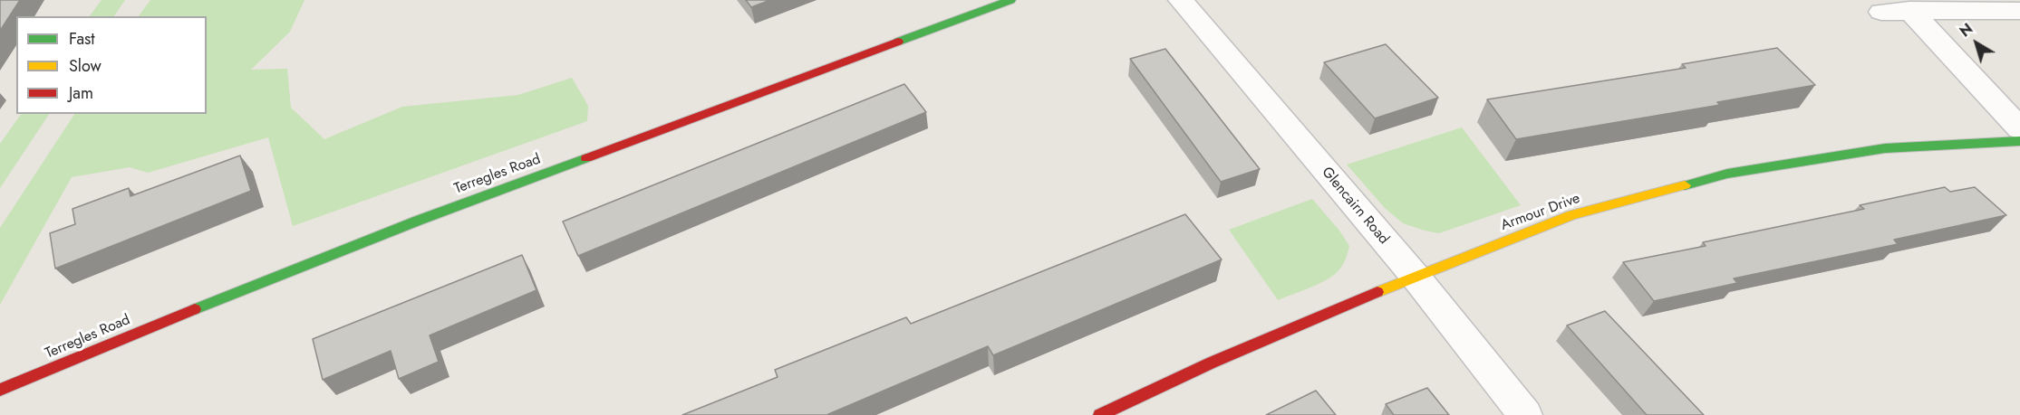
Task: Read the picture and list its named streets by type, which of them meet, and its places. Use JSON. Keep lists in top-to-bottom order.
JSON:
{
  "streets": {
    "street": ["Terregles Road", "Glencairn Road", "Armour Drive"]
  },
  "crossings": [
    ["Glencairn Road", "Armour Drive"]
  ],
  "legend": ["Fast", "Slow", "Jam"],
  "north": "top left"
}
